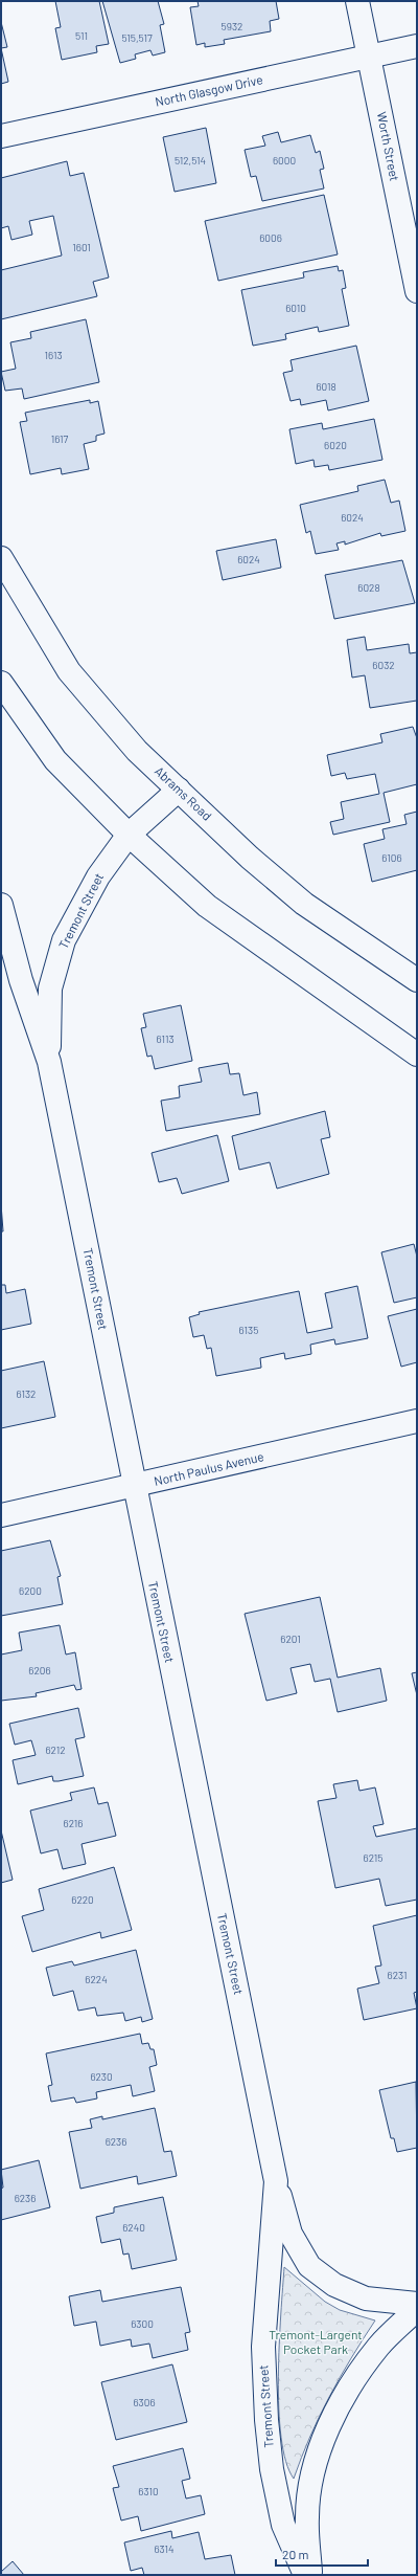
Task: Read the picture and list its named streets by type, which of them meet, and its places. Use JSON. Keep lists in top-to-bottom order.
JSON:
{
  "streets": {
    "street": [
      "North Glasgow Drive",
      "Worth Street",
      "Abrams Road",
      "Tremont Street",
      "North Paulus Avenue"
    ]
  },
  "crossings": [
    ["North Glasgow Drive", "Worth Street"],
    ["Abrams Road", "Tremont Street"],
    ["Tremont Street", "North Paulus Avenue"]
  ],
  "parks": ["Tremont-Largent Pocket Park"],
  "house_numbers": [
    "5932",
    "511",
    "515,517",
    "512,514",
    "6000",
    "6006",
    "1601",
    "6010",
    "1613",
    "6018",
    "1617",
    "6020",
    "6024",
    "6024",
    "6028",
    "6032",
    "6106",
    "6113",
    "6135",
    "6132",
    "6200",
    "6201",
    "6206",
    "6212",
    "6216",
    "6215",
    "6220",
    "6231",
    "6224",
    "6230",
    "6236",
    "6236",
    "6240",
    "6300",
    "6306",
    "6310",
    "6314"
  ],
  "scale_bar": "20 m"
}
